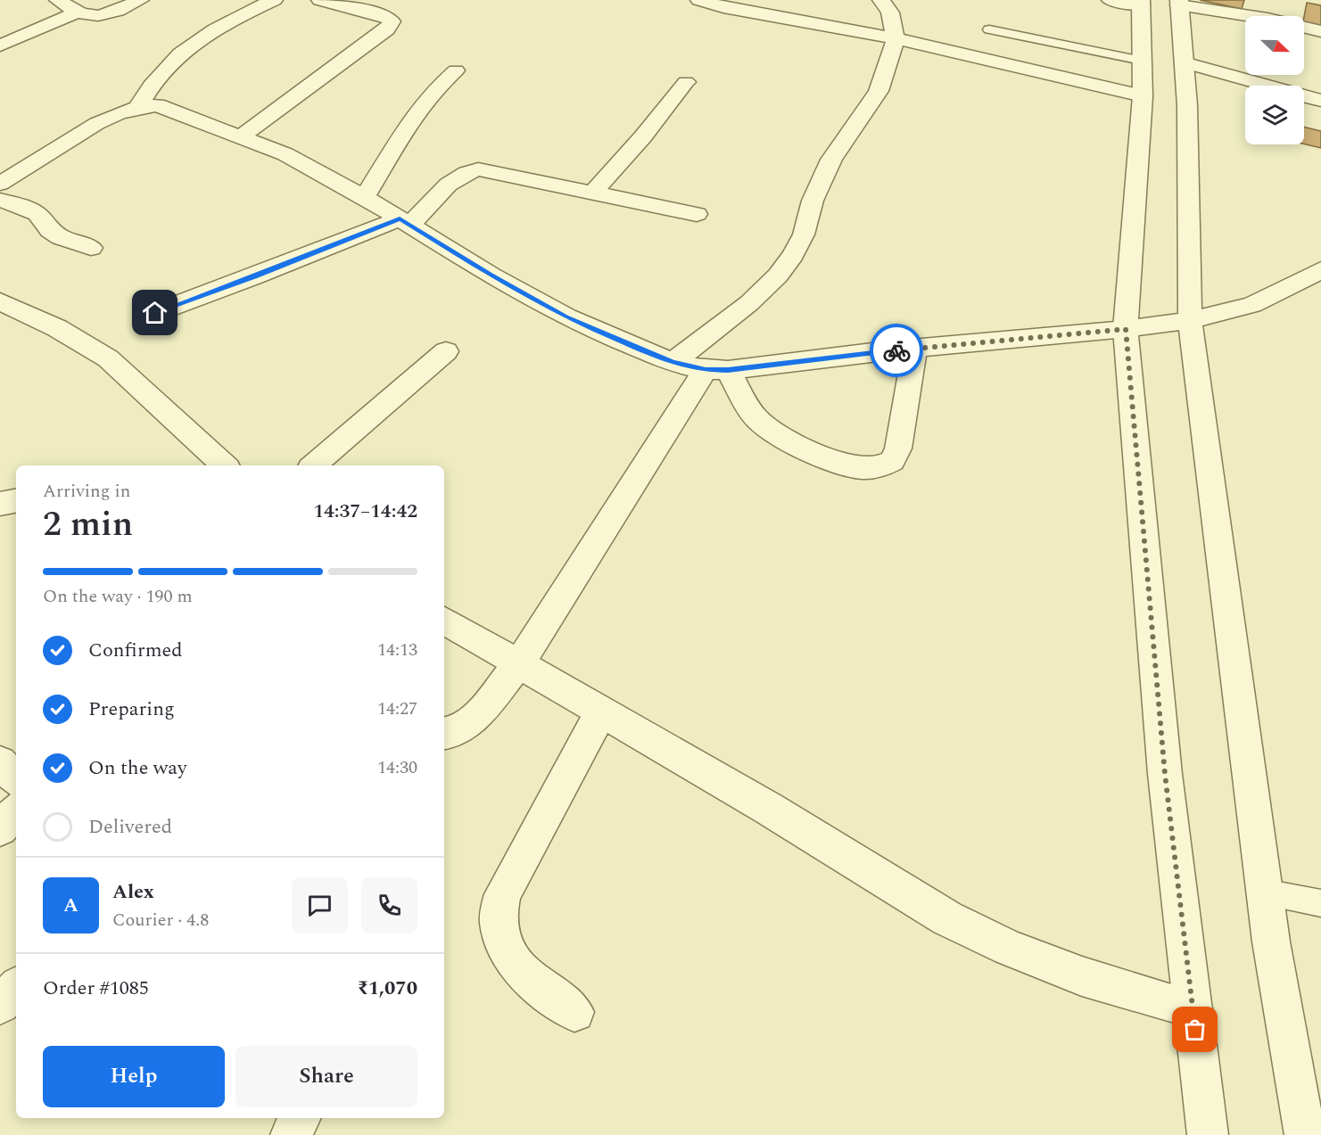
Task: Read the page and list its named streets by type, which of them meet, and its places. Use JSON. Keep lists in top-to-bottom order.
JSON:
{
  "north": "right",
  "page": {
    "heading": ["2 min", "Arriving in", "14:37–14:42"],
    "panel": [
      "Alex",
      "Courier · 4.8",
      "Order #1085",
      "₹1,070"
    ],
    "bar": "On the way · 190 m",
    "list": [
      ["Confirmed", "14:13"],
      ["Preparing", "14:27"],
      ["On the way", "14:30"],
      "Delivered"
    ],
    "round": "A",
    "buttons": ["Help", "Share"]
  }
}
